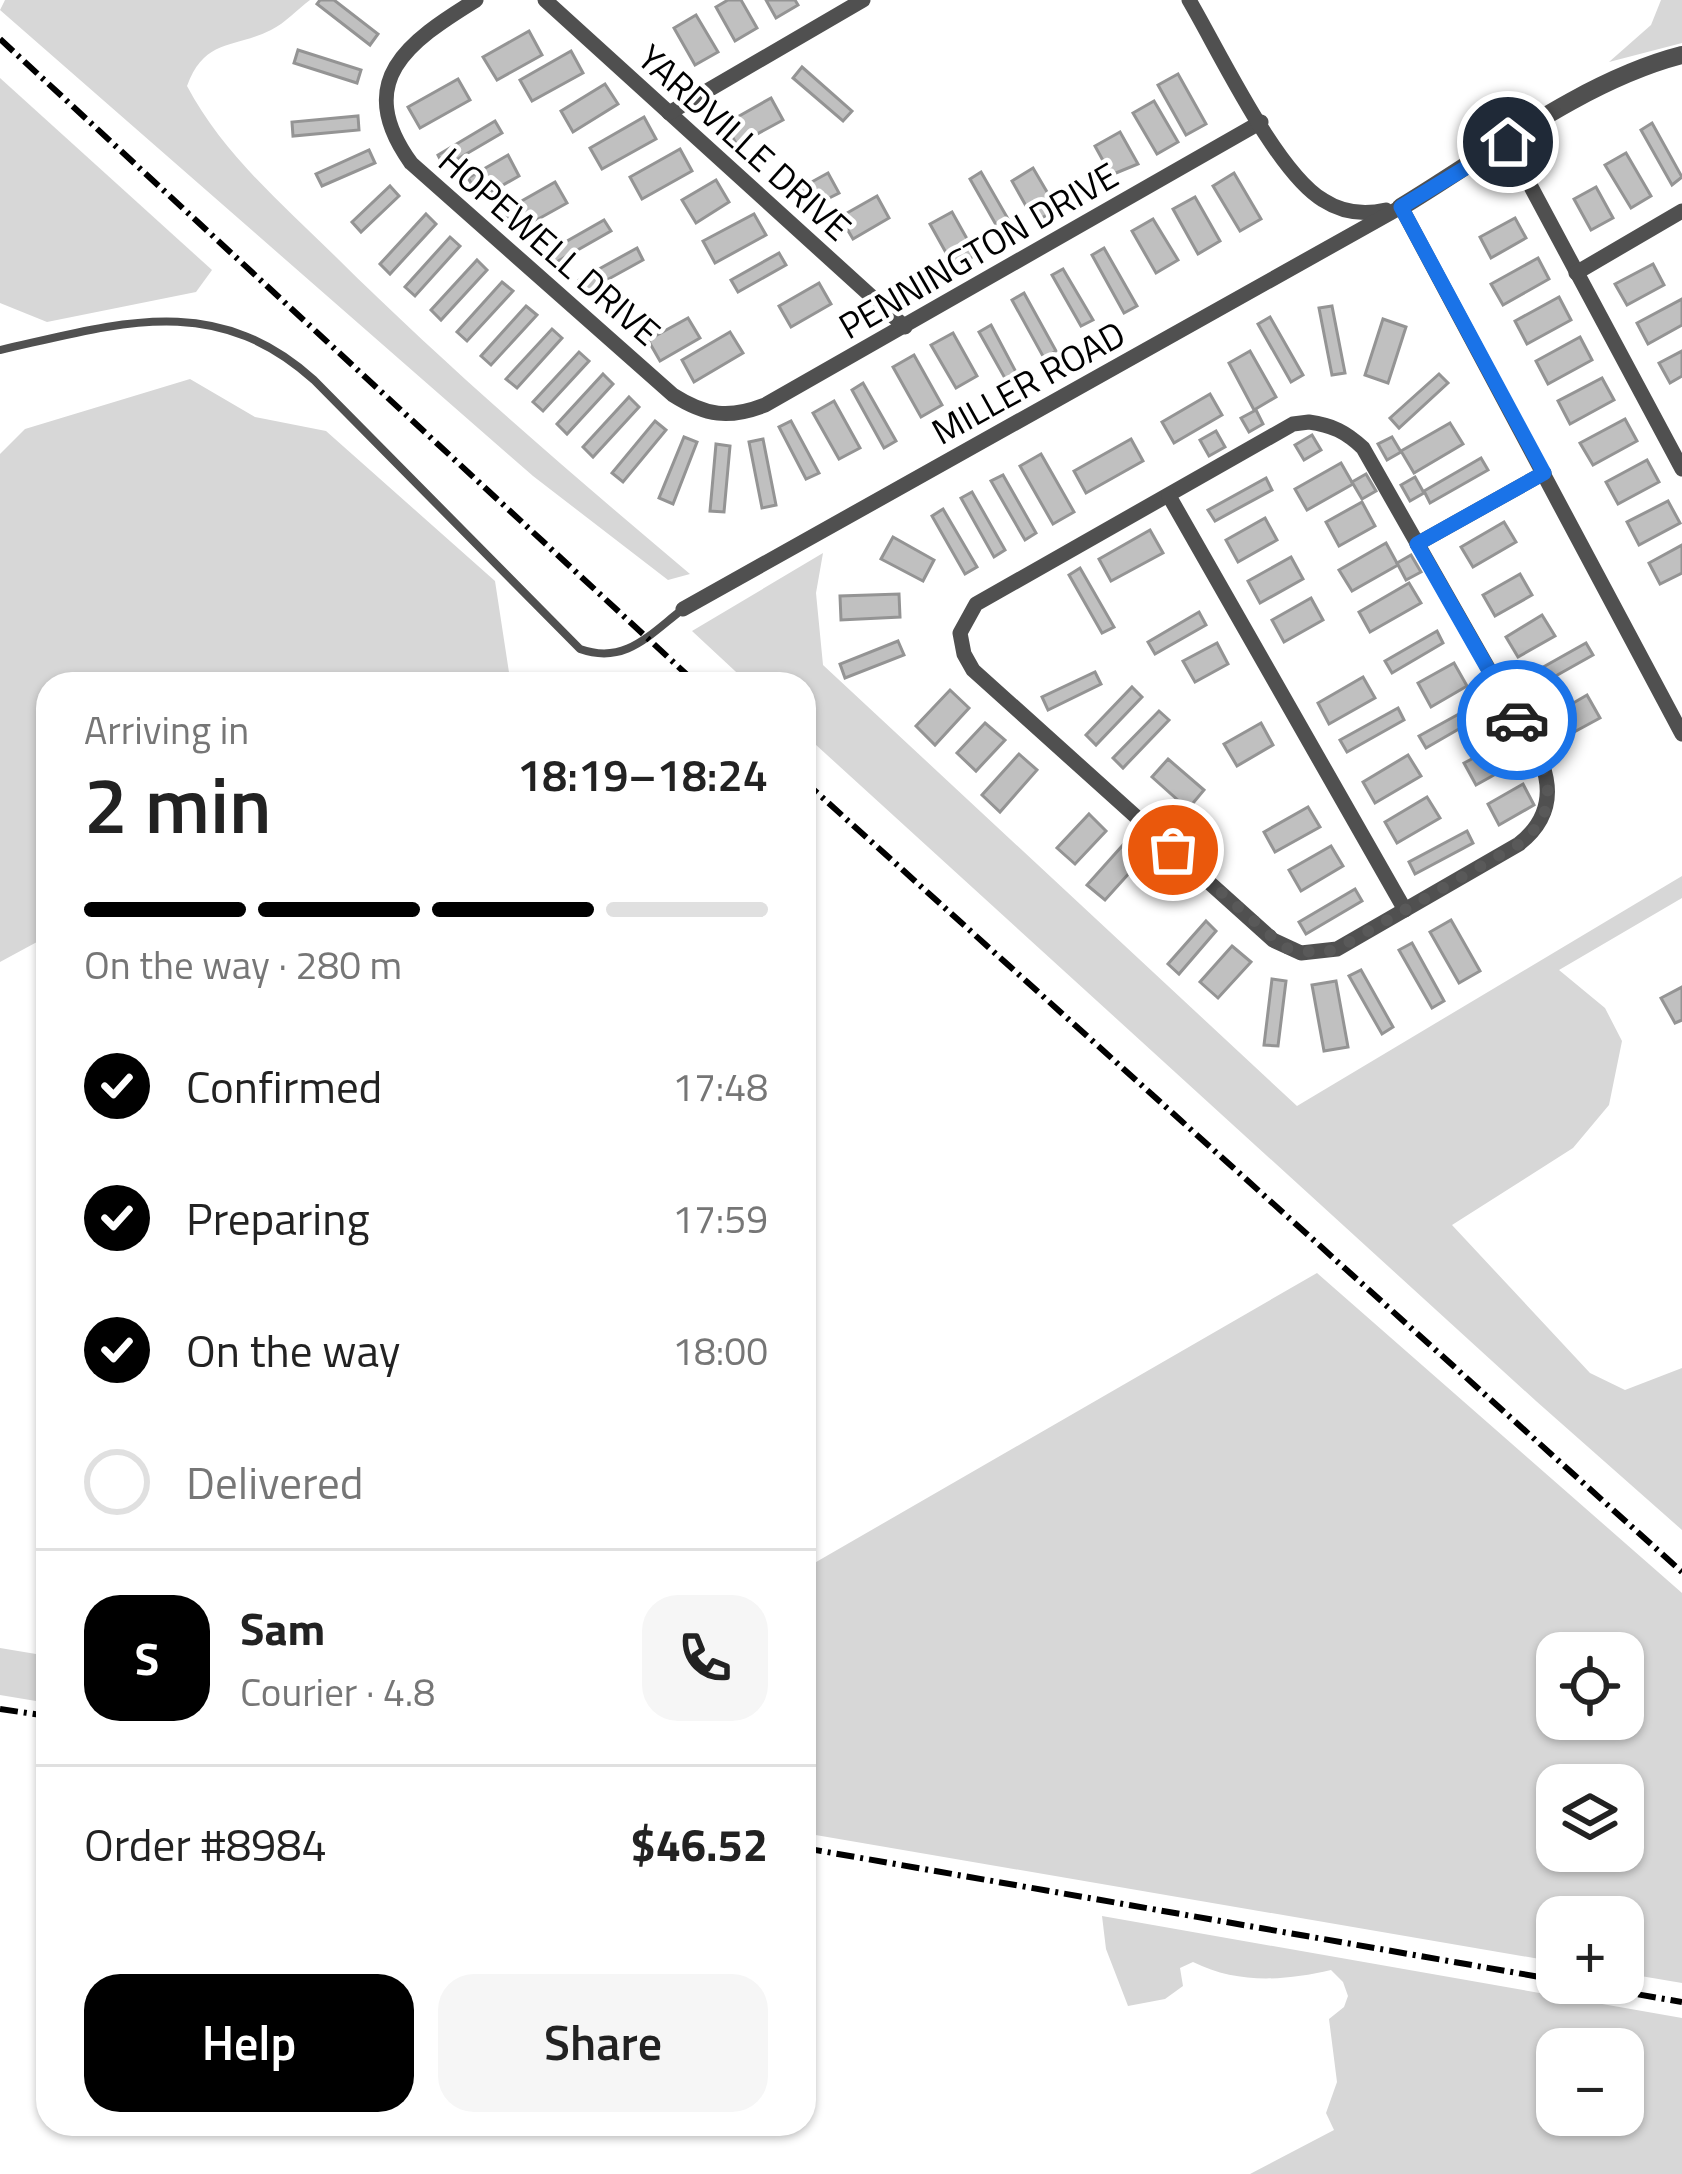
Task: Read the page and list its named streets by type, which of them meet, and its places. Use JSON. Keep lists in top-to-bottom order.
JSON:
{
  "streets": {
    "street": [
      "YARDVILLE DRIVE",
      "HOPEWELL DRIVE",
      "PENNINGTON DRIVE",
      "MILLER ROAD"
    ]
  },
  "crossings": [
    ["YARDVILLE DRIVE", "PENNINGTON DRIVE"],
    ["HOPEWELL DRIVE", "PENNINGTON DRIVE"]
  ],
  "page": {
    "heading": ["2 min", "Arriving in", "18:19–18:24"],
    "panel": [
      "Sam",
      "Courier · 4.8",
      "Order #8984",
      "$46.52"
    ],
    "bar": "On the way · 280 m",
    "list": [
      ["Confirmed", "17:48"],
      ["Preparing", "17:59"],
      ["On the way", "18:00"],
      "Delivered"
    ],
    "round": "S",
    "map_buttons": ["+", "−"],
    "buttons": ["Help", "Share"]
  }
}
